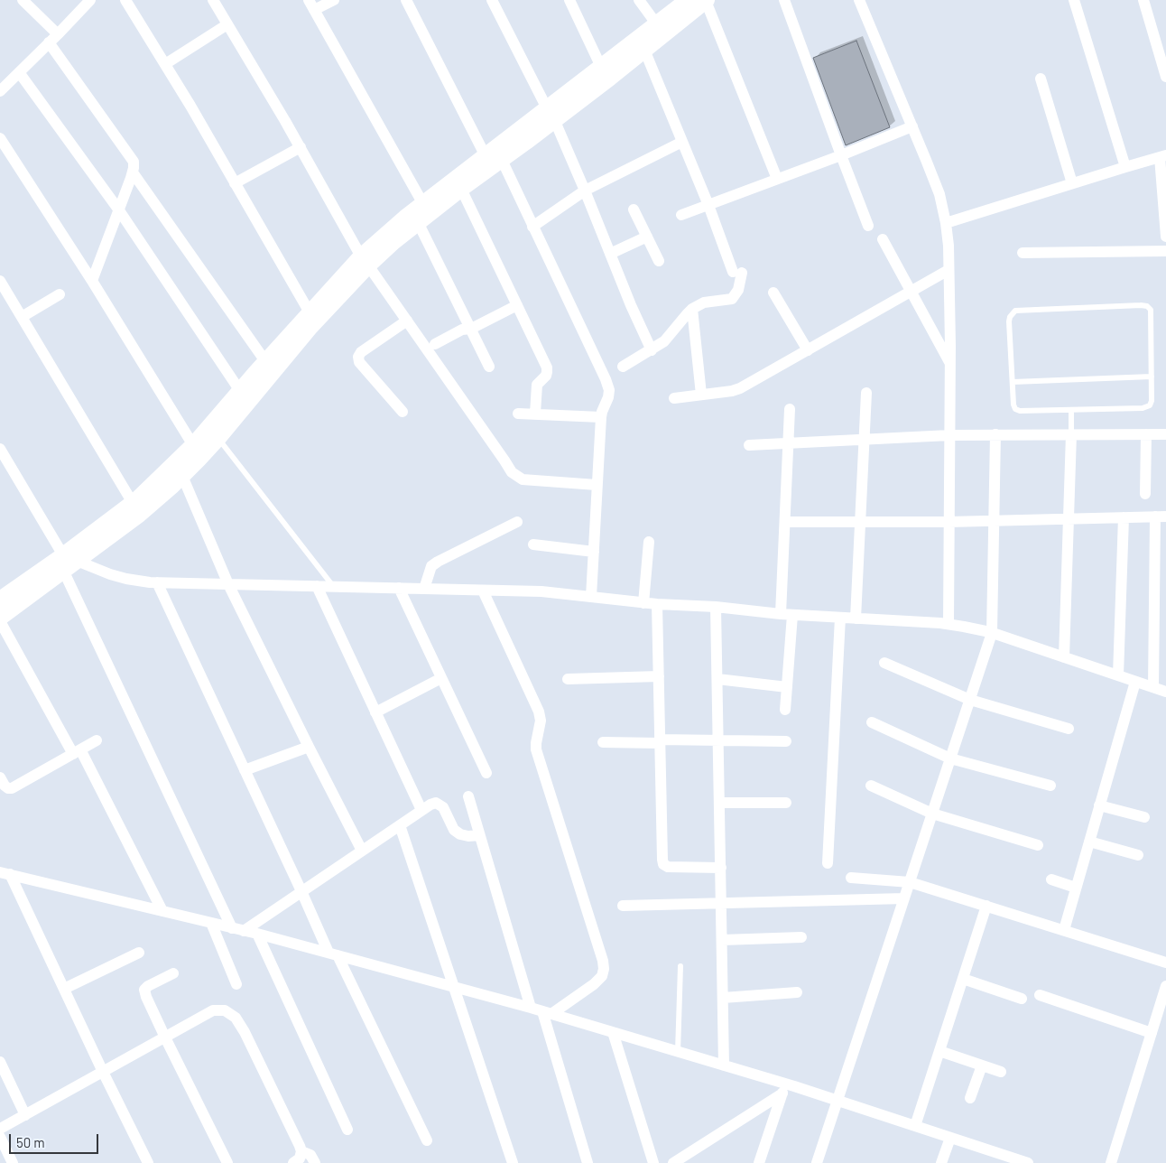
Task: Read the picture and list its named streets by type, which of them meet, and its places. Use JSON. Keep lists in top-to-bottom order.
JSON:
{
  "scale_bar": "50 m"
}
